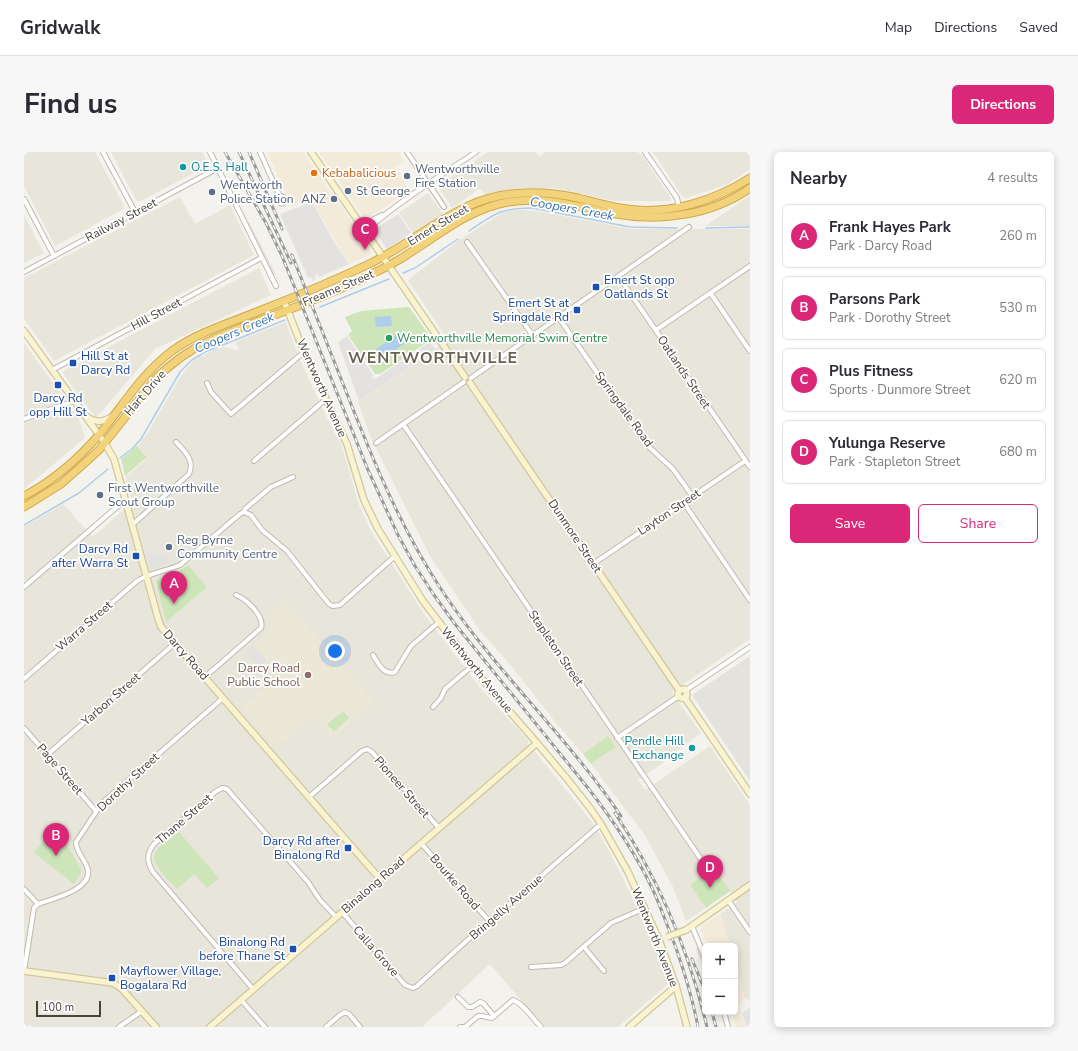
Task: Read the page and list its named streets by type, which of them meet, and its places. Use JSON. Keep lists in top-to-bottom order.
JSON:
{
  "streets": {
    "highway": ["Emert Street", "Freame Street", "Hart Drive"],
    "main road": [
      "Wentworth Avenue",
      "Dunmore Street",
      "Darcy Road",
      "Binalong Road"
    ],
    "street": [
      "Railway Street",
      "Hill Street",
      "Oatlands Street",
      "Springdale Road",
      "Layton Street",
      "Warra Street",
      "Stapleton Street",
      "Yarbon Street",
      "Page Street",
      "Dorothy Street",
      "Pioneer Street",
      "Thane Street",
      "Bourke Road",
      "Bringelly Avenue",
      "Calla Grove"
    ]
  },
  "crossings": [
    ["Emert Street", "Freame Street"],
    ["Emert Street", "Dunmore Street"],
    ["Freame Street", "Wentworth Avenue"],
    ["Freame Street", "Hart Drive"],
    ["Freame Street", "Dunmore Street"],
    ["Hill Street", "Darcy Road"],
    ["Oatlands Street", "Layton Street"],
    ["Wentworth Avenue", "Hart Drive"],
    ["Wentworth Avenue", "Binalong Road"],
    ["Wentworth Avenue", "Bringelly Avenue"],
    ["Hart Drive", "Darcy Road"],
    ["Springdale Road", "Layton Street"],
    ["Layton Street", "Dunmore Street"],
    ["Warra Street", "Darcy Road"],
    ["Darcy Road", "Yarbon Street"],
    ["Darcy Road", "Dorothy Street"],
    ["Darcy Road", "Pioneer Street"],
    ["Darcy Road", "Binalong Road"],
    ["Yarbon Street", "Page Street"],
    ["Page Street", "Dorothy Street"],
    ["Pioneer Street", "Binalong Road"],
    ["Thane Street", "Binalong Road"],
    ["Bourke Road", "Binalong Road"],
    ["Bourke Road", "Bringelly Avenue"],
    ["Binalong Road", "Calla Grove"],
    ["Bringelly Avenue", "Calla Grove"]
  ],
  "districts": ["WENTWORTHVILLE"],
  "water": ["Coopers Creek"],
  "places": {
    "other": [
      "O.E.S. Hall",
      "Kebabalicious",
      "Wentworthville Fire Station",
      "St George",
      "Wentworth Police Station",
      "ANZ",
      "Wentworthville Memorial Swim Centre",
      "First Wentworthville Scout Group",
      "Reg Byrne Community Centre",
      "Darcy Road Public School",
      "Pendle Hill Exchange"
    ],
    "transit": [
      "Emert St opp Oatlands St",
      "Emert St at Springdale Rd",
      "Hill St at Darcy Rd",
      "Darcy Rd opp Hill St",
      "Darcy Rd after Warra St",
      "Darcy Rd after Binalong Rd",
      "Binalong Rd before Thane St",
      "Mayflower Village, Bogalara Rd"
    ]
  },
  "scale_bar": "100 m",
  "page": {
    "header": "Gridwalk",
    "nav": ["Map", "Directions", "Saved"],
    "title": "Find us",
    "buttons": [
      "Directions",
      ["Save", "Share"]
    ],
    "heading": ["Nearby", "4 results"],
    "list": [
      {
        "mark": "A",
        "name": "Frank Hayes Park",
        "note": "Park · Darcy Road",
        "value": "260 m"
      },
      {
        "mark": "B",
        "name": "Parsons Park",
        "note": "Park · Dorothy Street",
        "value": "530 m"
      },
      {
        "mark": "C",
        "name": "Plus Fitness",
        "note": "Sports · Dunmore Street",
        "value": "620 m"
      },
      {
        "mark": "D",
        "name": "Yulunga Reserve",
        "note": "Park · Stapleton Street",
        "value": "680 m"
      }
    ],
    "pins": [
      "C",
      "A",
      "B",
      "D"
    ],
    "map_buttons": ["+", "−"],
    "scale": "100 m"
  }
}
